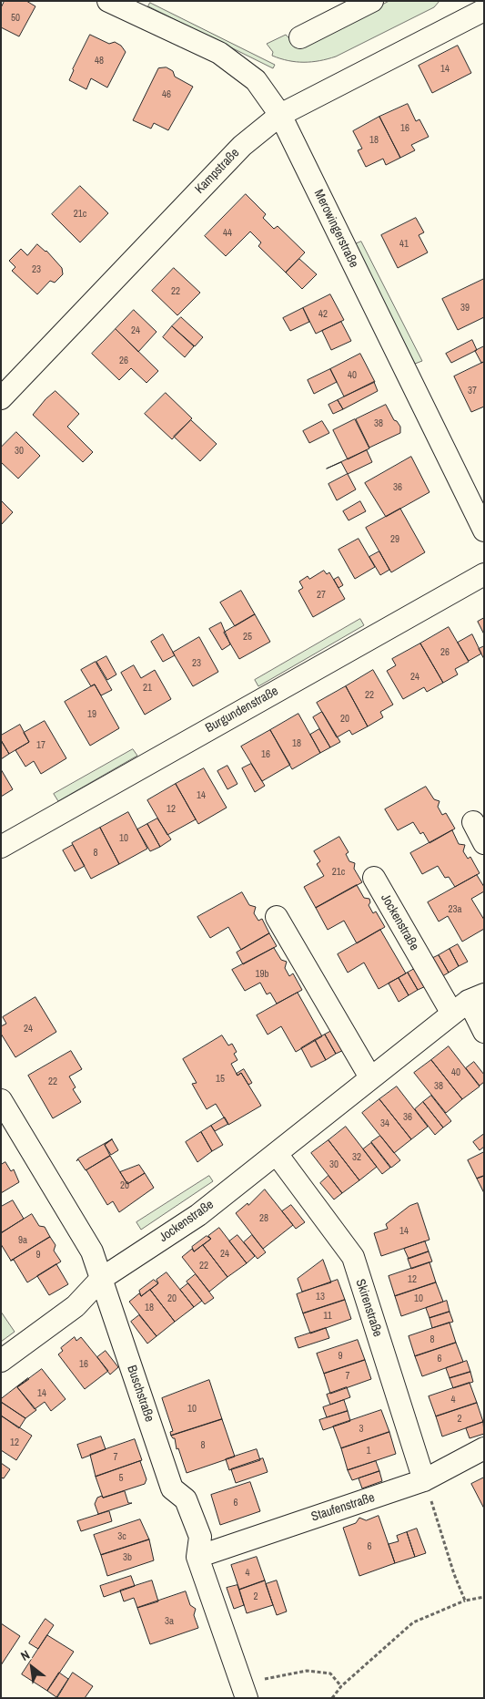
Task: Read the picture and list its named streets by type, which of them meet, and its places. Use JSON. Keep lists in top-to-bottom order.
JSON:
{
  "streets": {
    "street": [
      "Kampstraße",
      "Merowingerstraße",
      "Burgundenstraße",
      "Jockenstraße",
      "Skirenstraße",
      "Buschstraße",
      "Staufenstraße"
    ]
  },
  "crossings": [
    ["Kampstraße", "Merowingerstraße"],
    ["Jockenstraße", "Skirenstraße"],
    ["Jockenstraße", "Buschstraße"],
    ["Skirenstraße", "Staufenstraße"],
    ["Buschstraße", "Staufenstraße"]
  ],
  "house_numbers": [
    "50",
    "48",
    "14",
    "46",
    "16",
    "18",
    "21c",
    "44",
    "41",
    "23",
    "22",
    "39",
    "42",
    "24",
    "26",
    "40",
    "37",
    "38",
    "30",
    "36",
    "29",
    "27",
    "25",
    "26",
    "23",
    "24",
    "21",
    "22",
    "19",
    "20",
    "18",
    "17",
    "16",
    "14",
    "12",
    "10",
    "8",
    "21c",
    "23a",
    "19b",
    "24",
    "40",
    "15",
    "22",
    "38",
    "36",
    "34",
    "32",
    "30",
    "20",
    "28",
    "14",
    "9a",
    "24",
    "9",
    "22",
    "12",
    "13",
    "20",
    "10",
    "18",
    "11",
    "8",
    "9",
    "6",
    "16",
    "7",
    "14",
    "4",
    "10",
    "2",
    "3",
    "12",
    "8",
    "1",
    "7",
    "5",
    "6",
    "3c",
    "6",
    "3b",
    "4",
    "2",
    "3a"
  ],
  "north": "top left"
}
